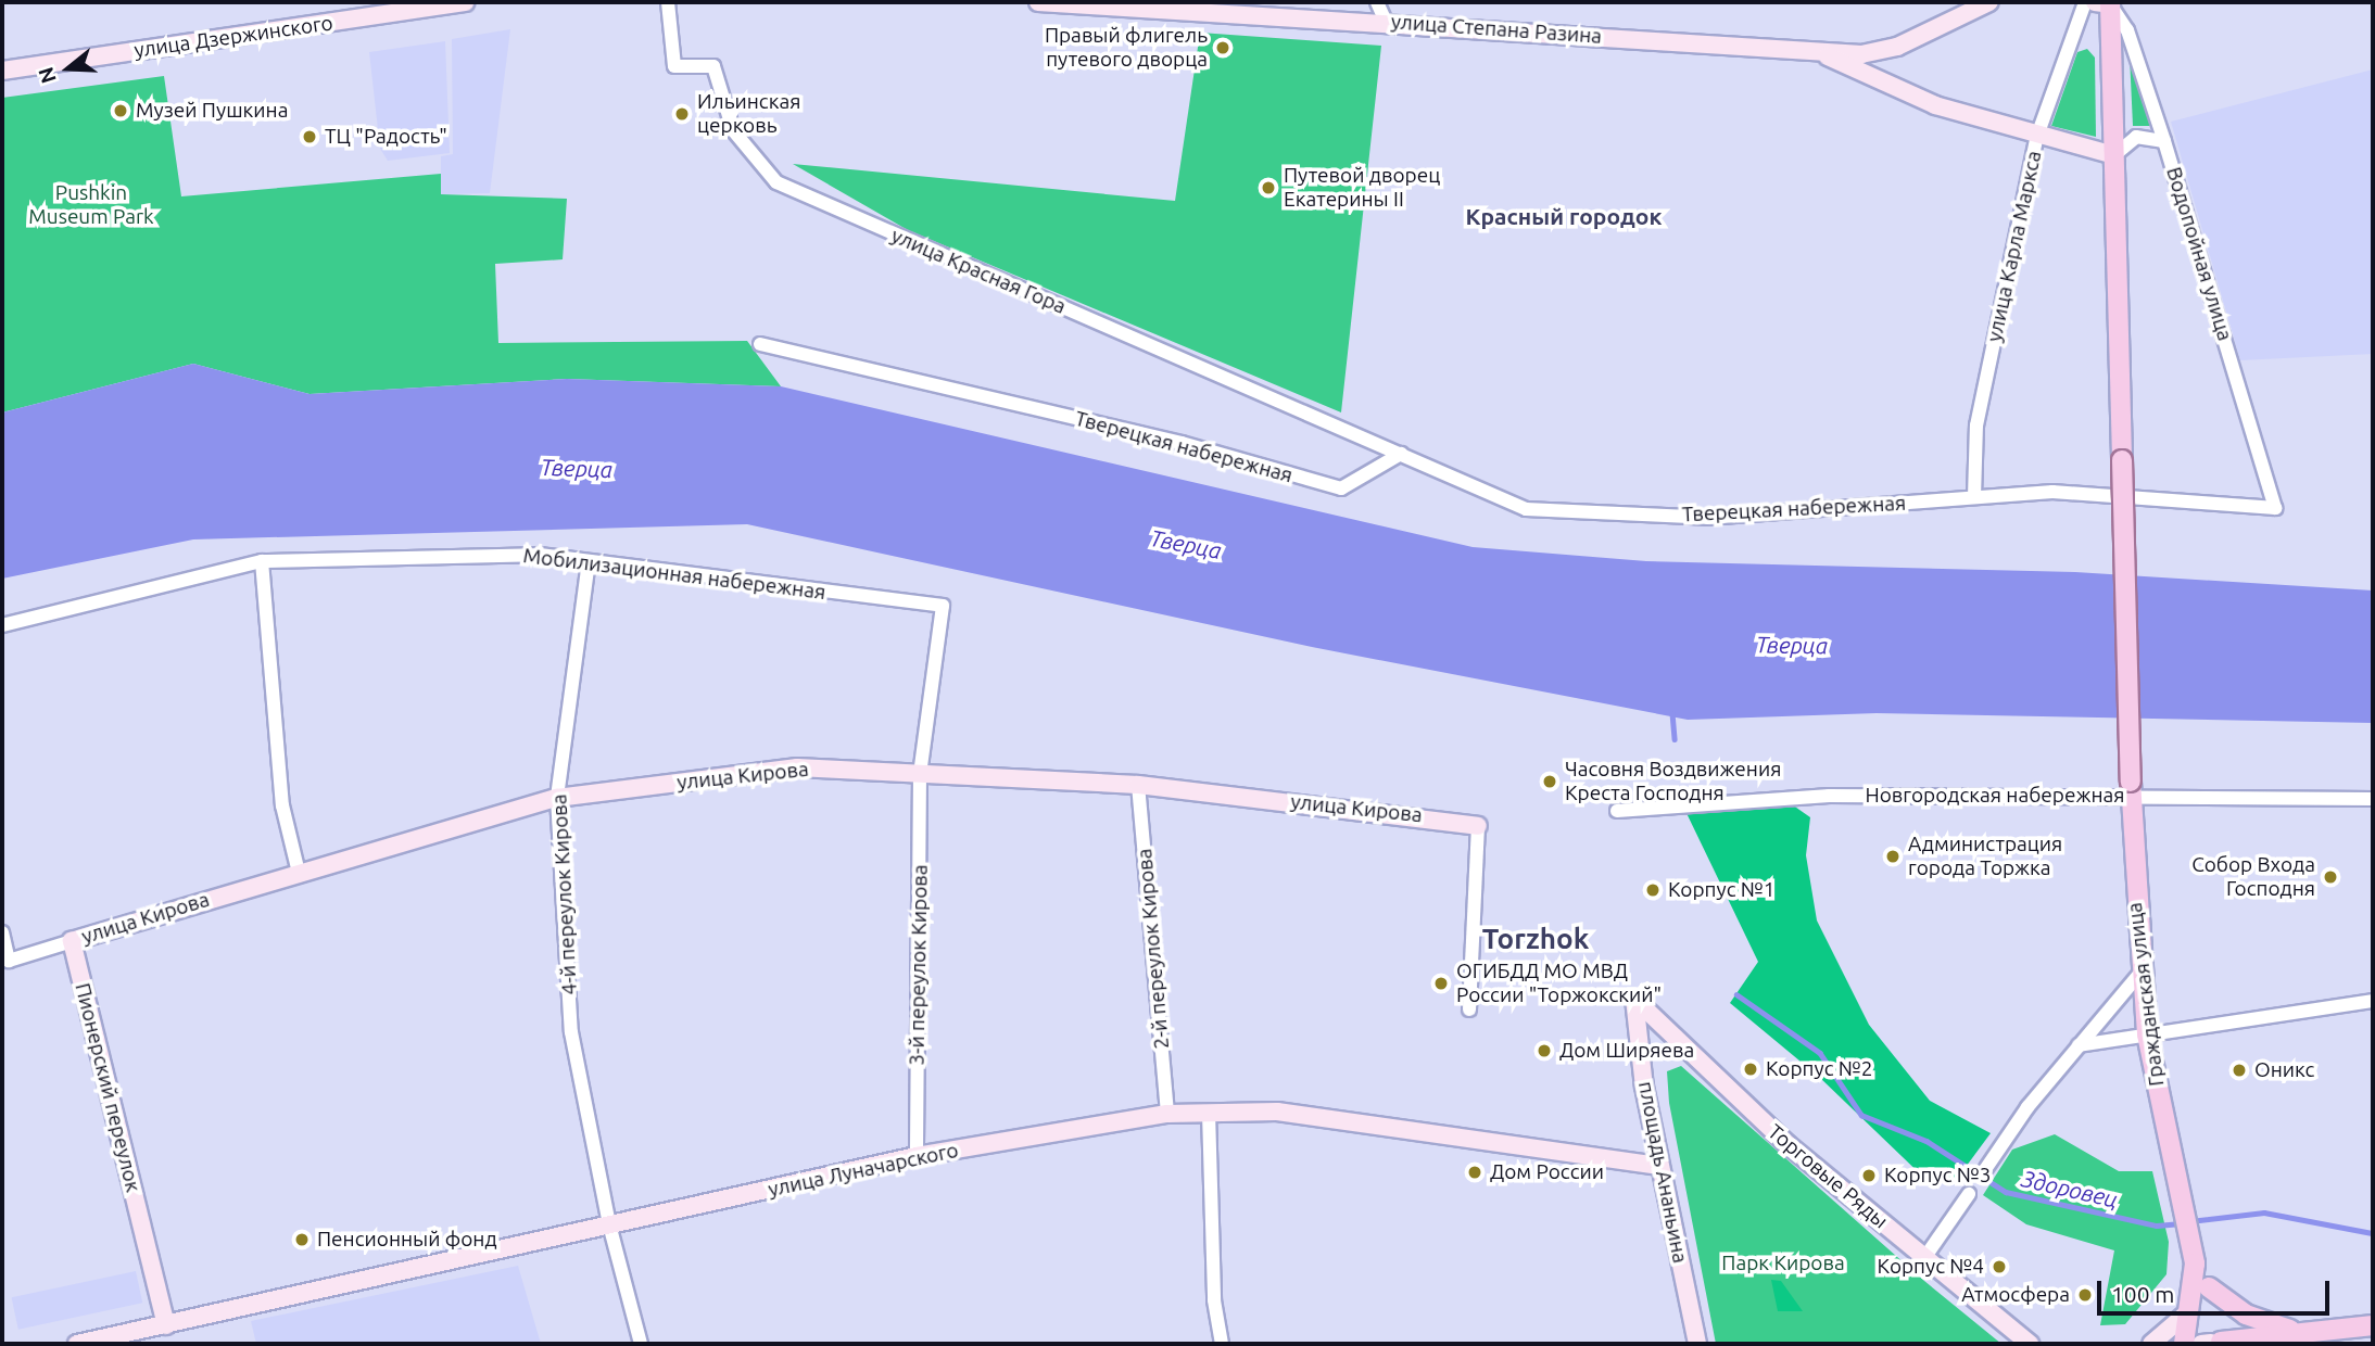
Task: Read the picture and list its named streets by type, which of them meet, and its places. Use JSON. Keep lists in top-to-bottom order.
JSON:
{
  "streets": {
    "main road": ["Гражданская улица"],
    "street": [
      "улица Степана Разина",
      "улица Дзержинского",
      "улица Карла Маркса",
      "Водопойная улица",
      "улица Красная Гора",
      "Тверецкая набережная",
      "Мобилизационная набережная",
      "улица Кирова",
      "Новгородская набережная",
      "4-й переулок Кирова",
      "2-й переулок Кирова",
      "3-й переулок Кирова",
      "Пионерский переулок",
      "улица Луначарского",
      "площадь Ананьина",
      "Торговые Ряды"
    ]
  },
  "crossings": [
    ["улица Степана Разина", "улица Карла Маркса"],
    ["улица Степана Разина", "Гражданская улица"],
    ["улица Карла Маркса", "Тверецкая набережная"],
    ["Водопойная улица", "Тверецкая набережная"],
    ["улица Красная Гора", "Тверецкая набережная"],
    ["Мобилизационная набережная", "4-й переулок Кирова"],
    ["Мобилизационная набережная", "3-й переулок Кирова"],
    ["улица Кирова", "4-й переулок Кирова"],
    ["улица Кирова", "2-й переулок Кирова"],
    ["улица Кирова", "3-й переулок Кирова"],
    ["улица Кирова", "Пионерский переулок"],
    ["Новгородская набережная", "Гражданская улица"],
    ["4-й переулок Кирова", "улица Луначарского"],
    ["2-й переулок Кирова", "улица Луначарского"],
    ["3-й переулок Кирова", "улица Луначарского"],
    ["Пионерский переулок", "улица Луначарского"],
    ["улица Луначарского", "площадь Ананьина"],
    ["площадь Ананьина", "Торговые Ряды"]
  ],
  "districts": ["Красный городок", "Torzhok"],
  "water": ["Тверца", "Здоровец"],
  "parks": ["Pushkin Museum Park", "Парк Кирова"],
  "places": [
    "Правый флигель путевого дворца",
    "Музей Пушкина",
    "Ильинская церковь",
    "ТЦ \"Радость\"",
    "Путевой дворец Екатерины II",
    "Часовня Воздвижения Креста Господня",
    "Администрация города Торжка",
    "Собор Входа Господня",
    "Корпус №1",
    "ОГИБДД МО МВД России \"Торжокский\"",
    "Дом Ширяева",
    "Корпус №2",
    "Оникс",
    "Дом России",
    "Корпус №3",
    "Пенсионный фонд",
    "Корпус №4",
    "Атмосфера"
  ],
  "scale_bar": "100 m",
  "north": "left"
}
